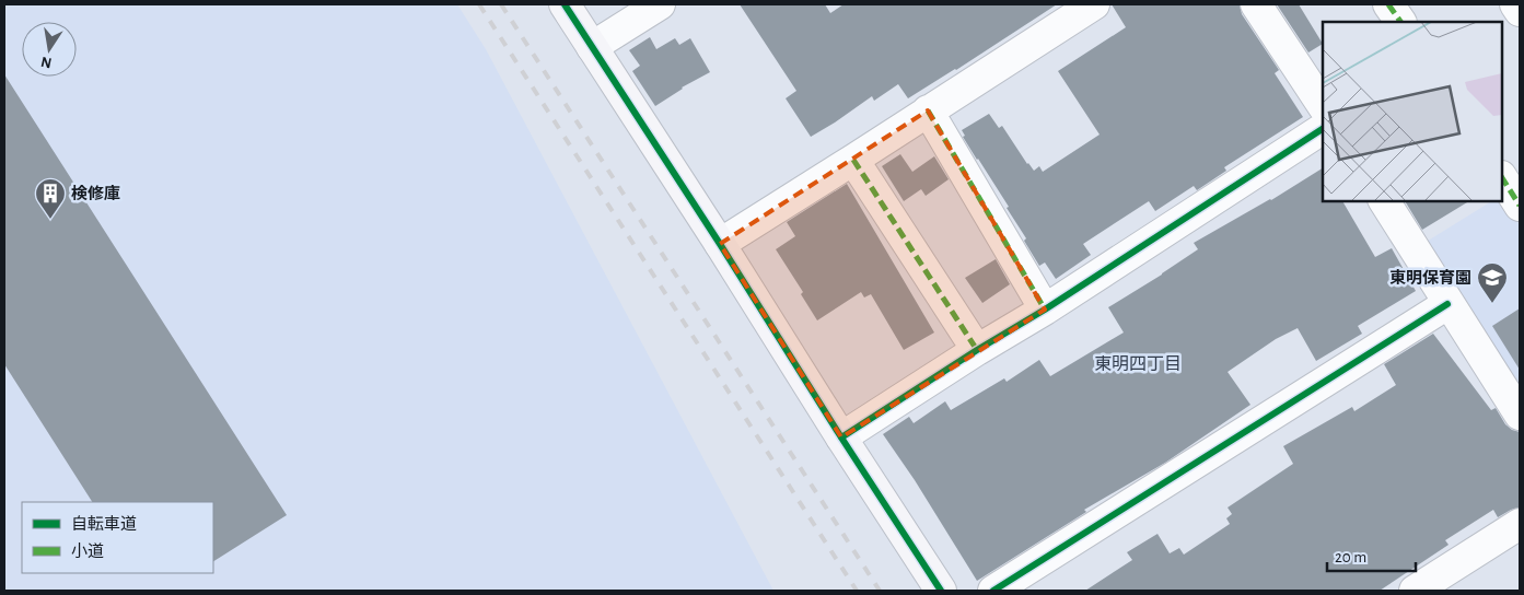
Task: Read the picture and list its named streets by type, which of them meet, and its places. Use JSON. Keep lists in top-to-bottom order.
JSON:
{
  "districts": ["東明四丁目"],
  "places": {
    "building": ["検修庫"],
    "school or university": ["東明保育園"]
  },
  "legend": ["自転車道", "小道"],
  "scale_bar": "20 m",
  "north": "bottom"
}
